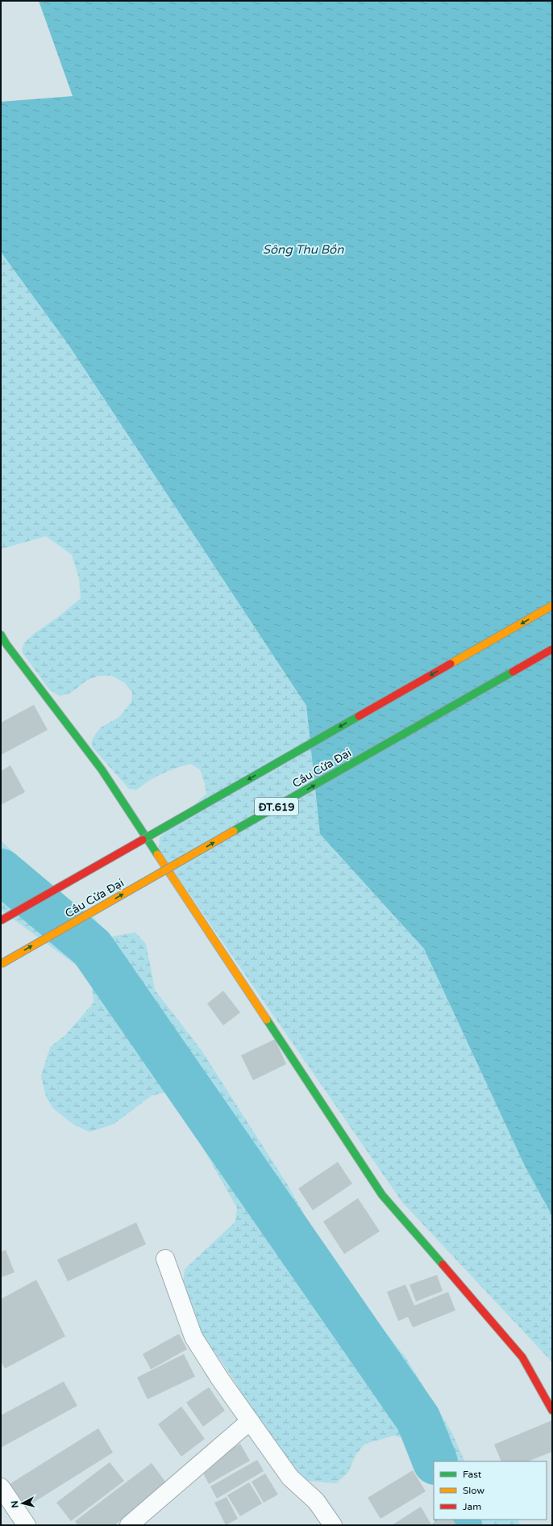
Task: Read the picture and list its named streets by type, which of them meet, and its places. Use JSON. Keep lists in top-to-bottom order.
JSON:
{
  "streets": {
    "main road": ["Cầu Cửa Đại", "ĐT.619"]
  },
  "water": ["Sông Thu Bồn"],
  "legend": ["Fast", "Slow", "Jam"],
  "north": "left"
}
